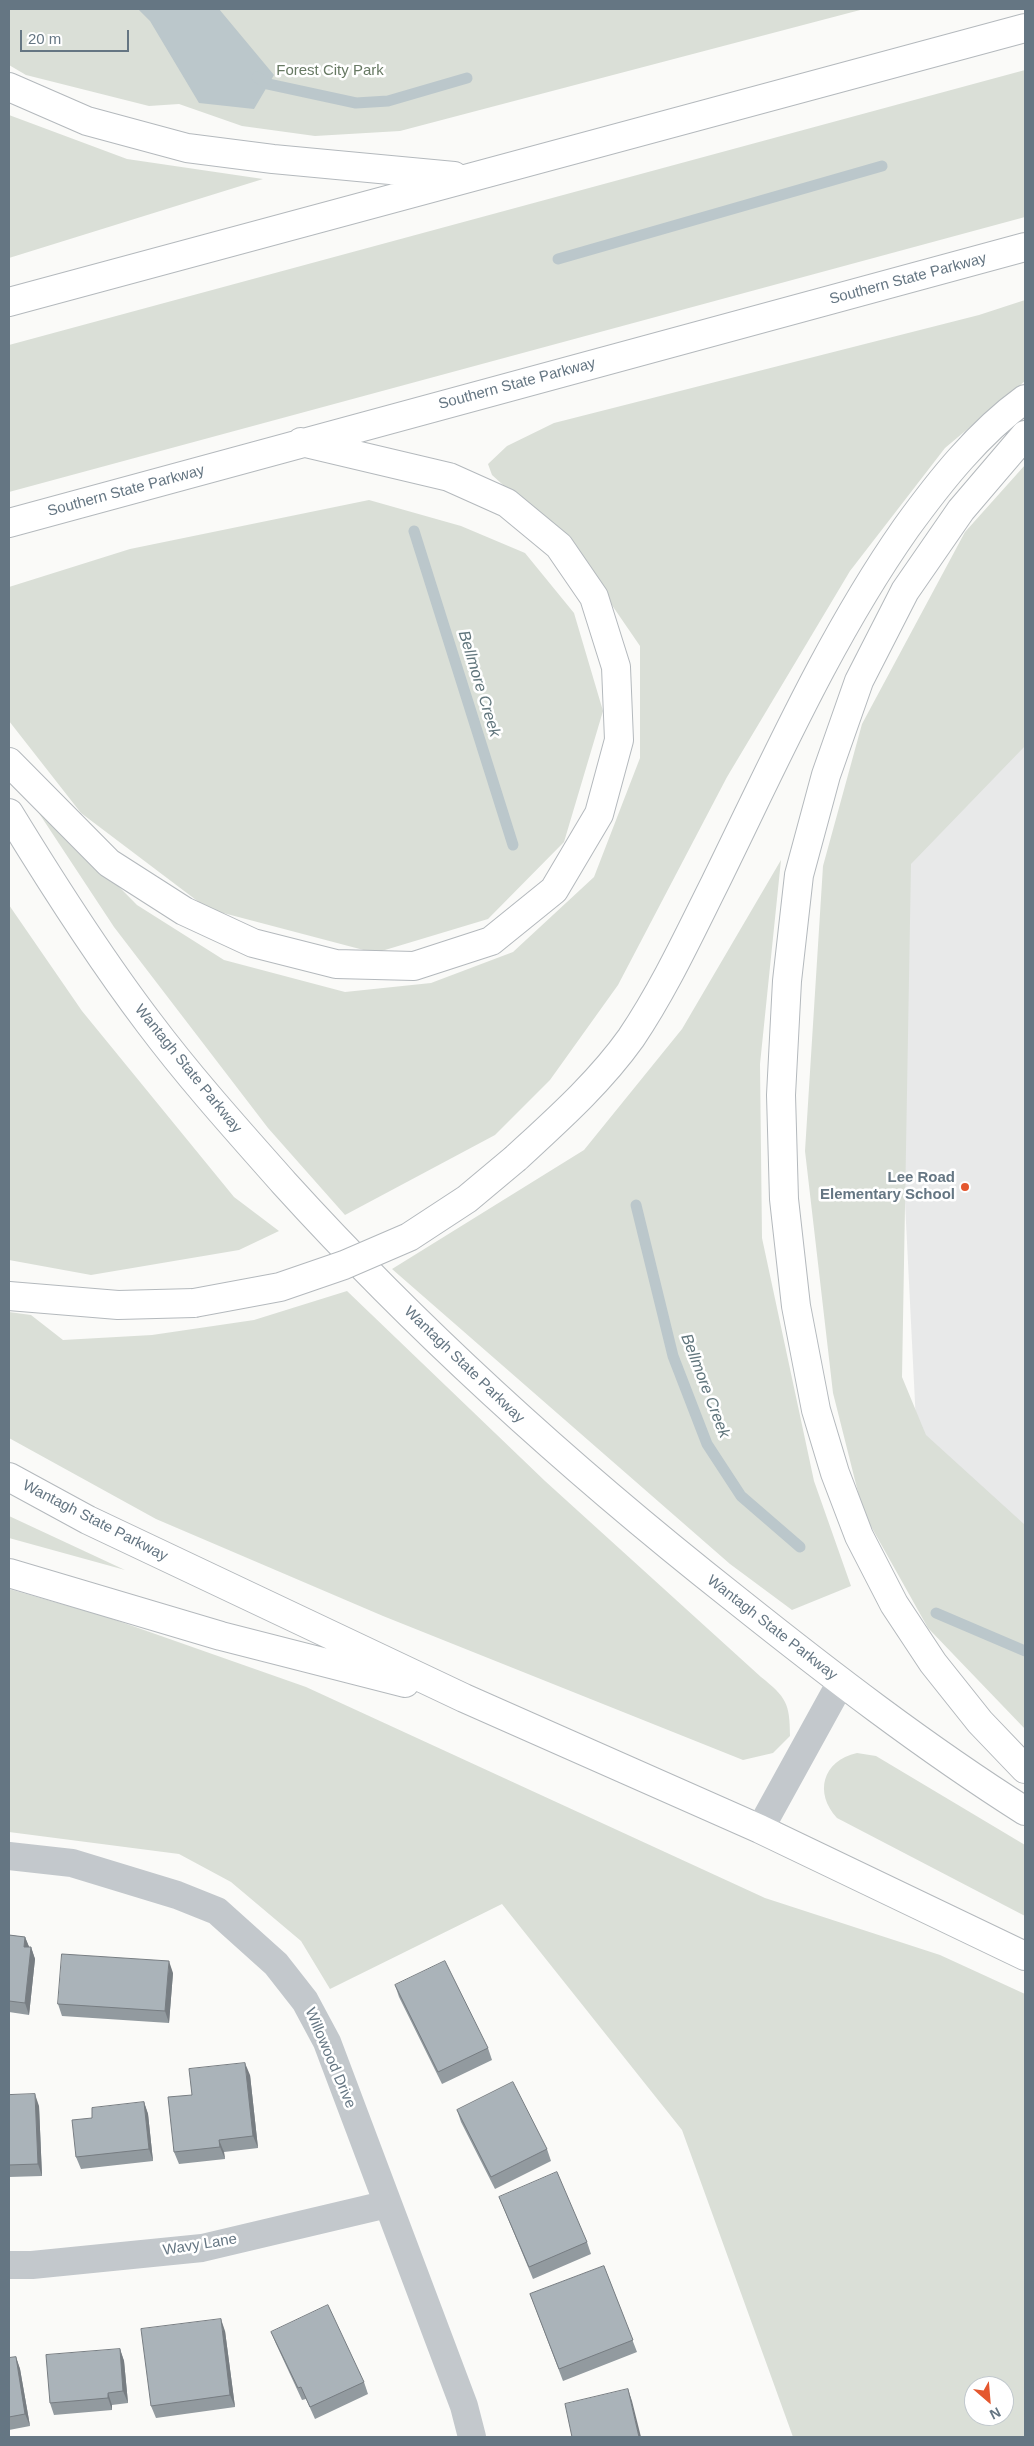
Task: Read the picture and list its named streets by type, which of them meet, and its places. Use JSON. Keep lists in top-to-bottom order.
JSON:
{
  "streets": {
    "highway": ["Southern State Parkway", "Wantagh State Parkway"],
    "street": ["Willowood Drive", "Wavy Lane"]
  },
  "crossings": [
    ["Willowood Drive", "Wavy Lane"]
  ],
  "water": ["Bellmore Creek"],
  "parks": ["Forest City Park"],
  "places": ["Lee Road Elementary School"],
  "scale_bar": "20 m",
  "north": "bottom right"
}
